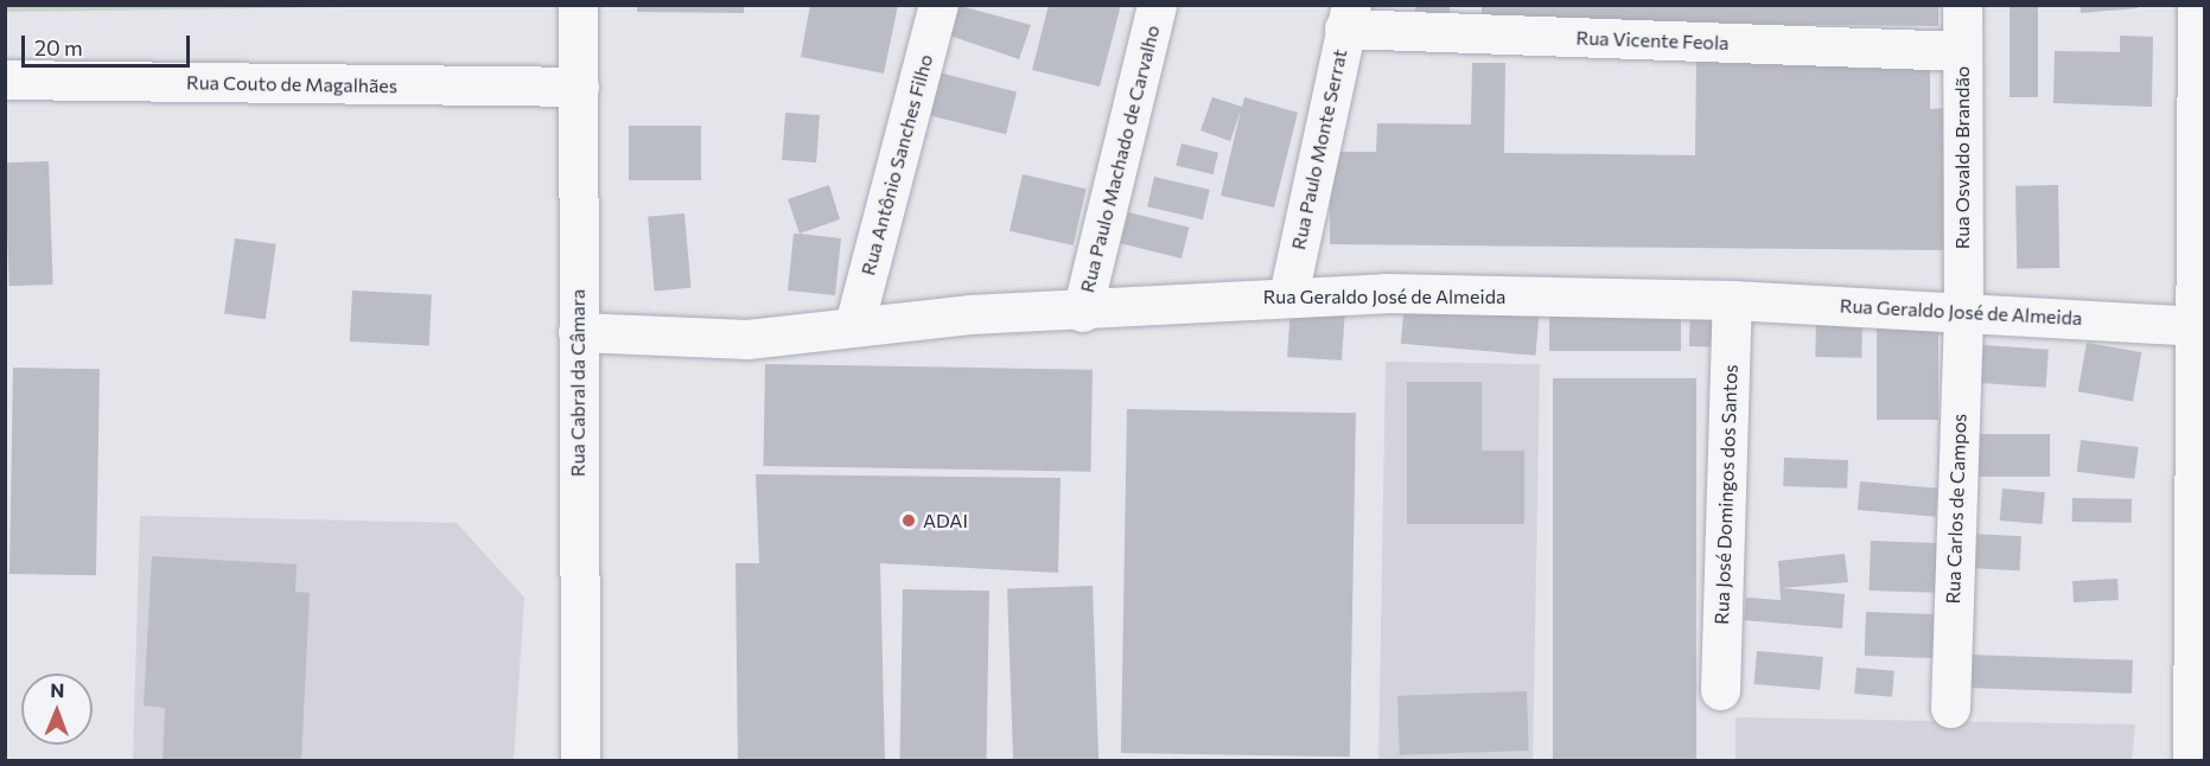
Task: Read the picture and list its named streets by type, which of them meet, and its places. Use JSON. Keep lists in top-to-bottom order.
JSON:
{
  "streets": {
    "street": [
      "Rua Vicente Feola",
      "Rua Couto de Magalhães",
      "Rua Paulo Monte Serrat",
      "Rua Osvaldo Brandão",
      "Rua Paulo Machado de Carvalho",
      "Rua Antônio Sanches Filho",
      "Rua Geraldo José de Almeida",
      "Rua Cabral da Câmara",
      "Rua José Domingos dos Santos",
      "Rua Carlos de Campos"
    ]
  },
  "crossings": [
    ["Rua Vicente Feola", "Rua Paulo Monte Serrat"],
    ["Rua Vicente Feola", "Rua Osvaldo Brandão"],
    ["Rua Couto de Magalhães", "Rua Cabral da Câmara"],
    ["Rua Paulo Monte Serrat", "Rua Geraldo José de Almeida"],
    ["Rua Osvaldo Brandão", "Rua Geraldo José de Almeida"],
    ["Rua Osvaldo Brandão", "Rua Carlos de Campos"],
    ["Rua Paulo Machado de Carvalho", "Rua Geraldo José de Almeida"],
    ["Rua Antônio Sanches Filho", "Rua Geraldo José de Almeida"],
    ["Rua Geraldo José de Almeida", "Rua Cabral da Câmara"],
    ["Rua Geraldo José de Almeida", "Rua José Domingos dos Santos"],
    ["Rua Geraldo José de Almeida", "Rua Carlos de Campos"]
  ],
  "places": ["ADAI"],
  "scale_bar": "20 m",
  "north": "top"
}
